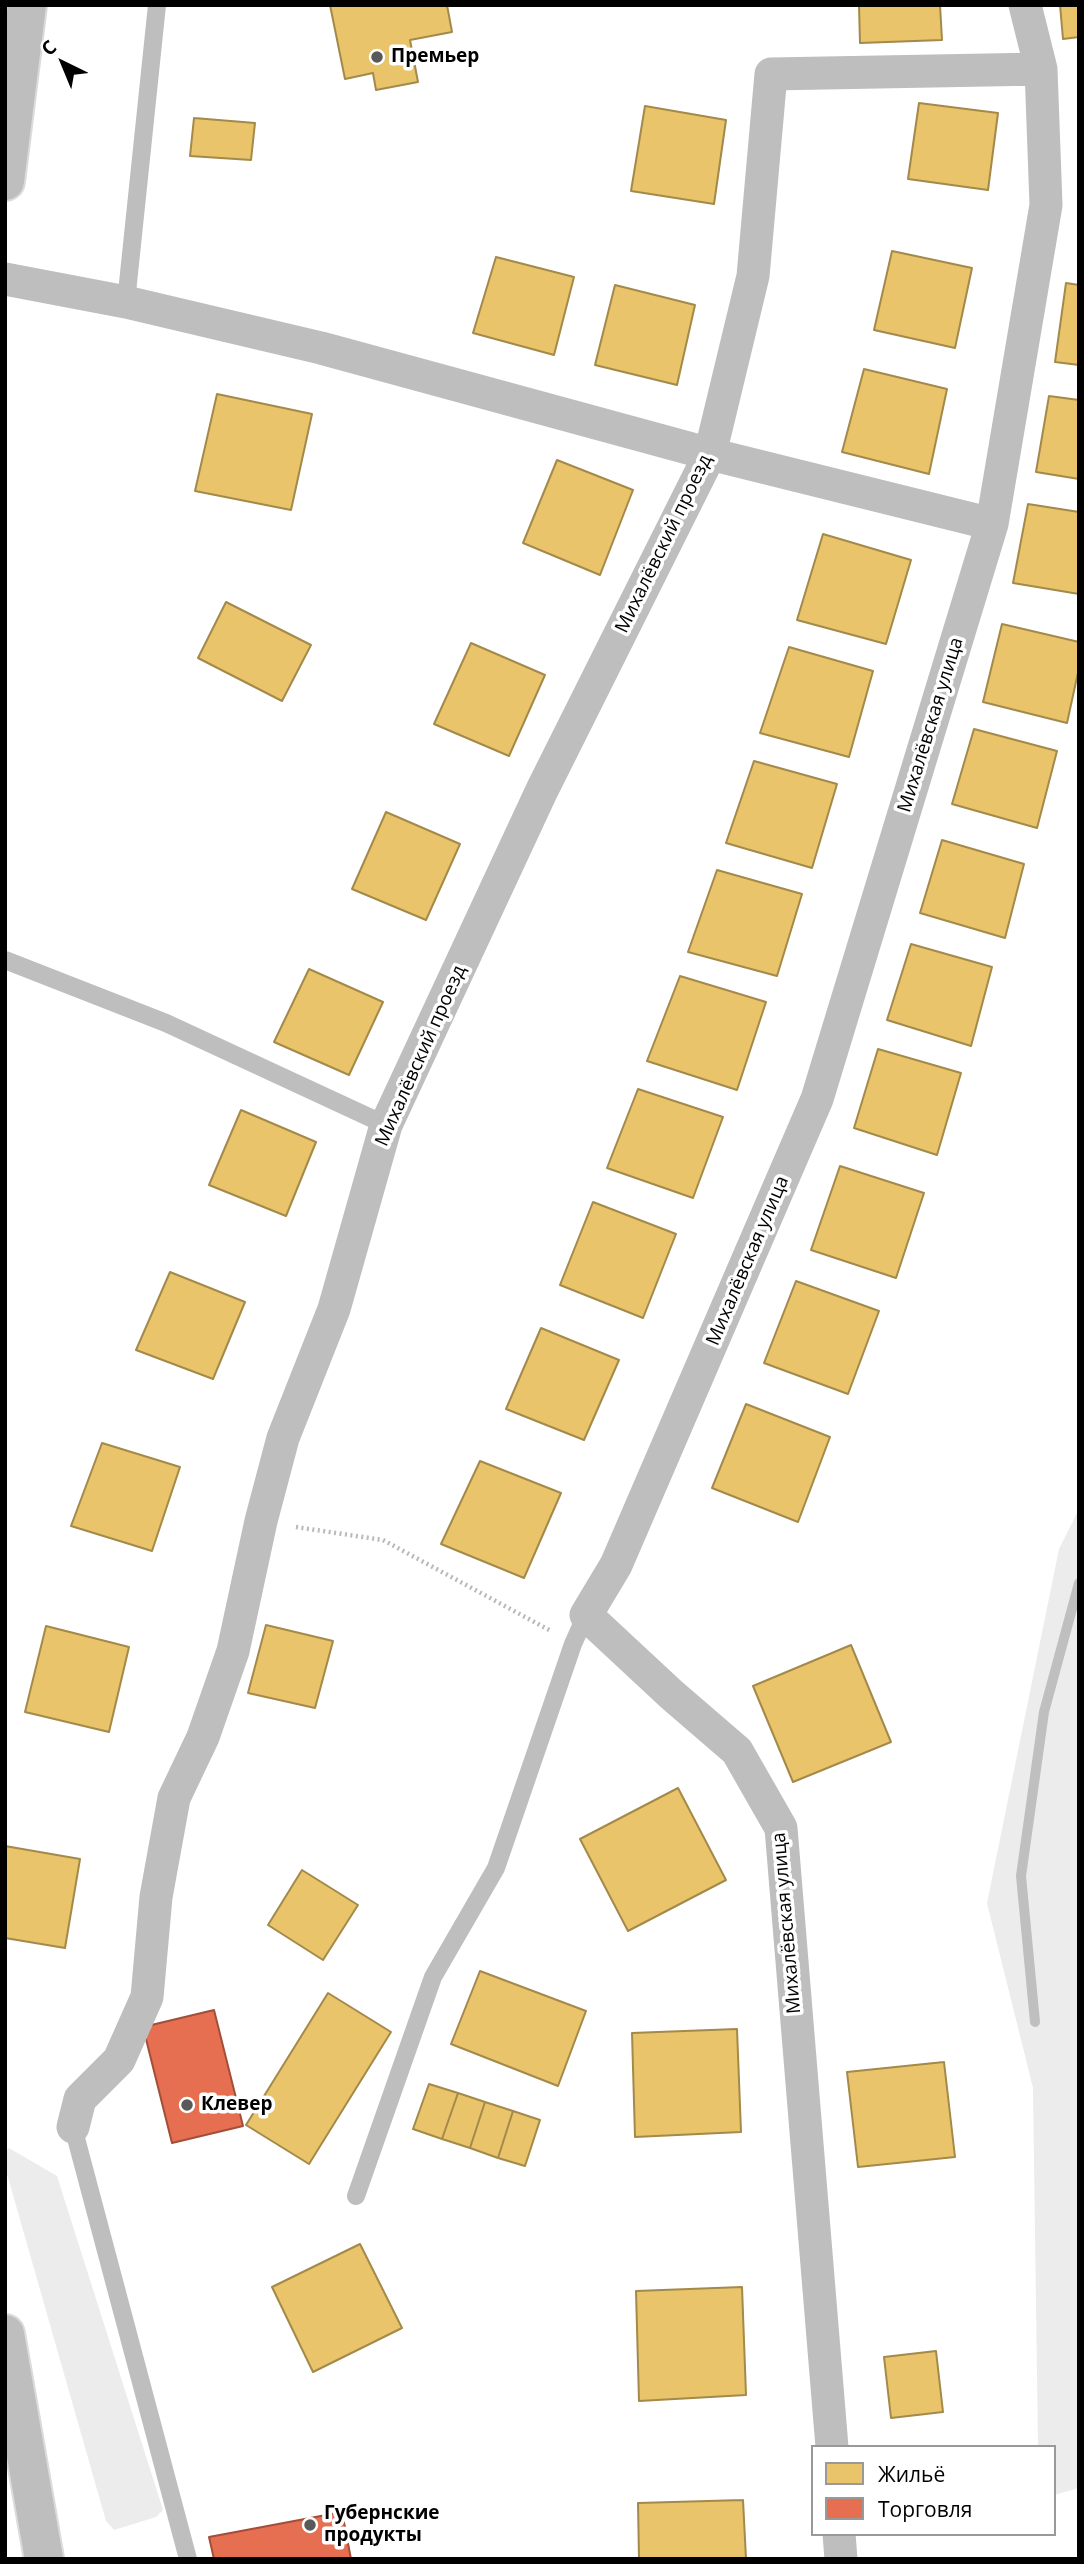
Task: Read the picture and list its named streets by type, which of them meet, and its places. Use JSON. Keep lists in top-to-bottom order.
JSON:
{
  "streets": {
    "street": ["Михалёвский проезд", "Михалёвская улица"]
  },
  "crossings": [
    ["Михалёвский проезд", "Михалёвская улица"]
  ],
  "places": ["Премьер", "Клевер", "Губернские продукты"],
  "legend": ["Жильё", "Торговля"],
  "north": "top left"
}
